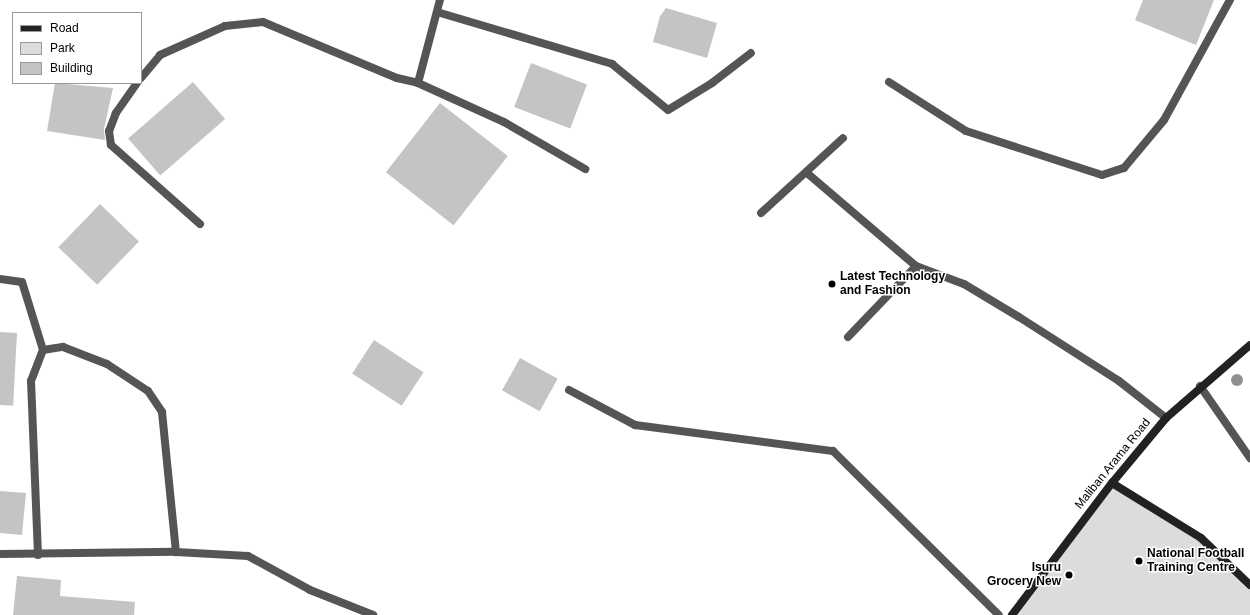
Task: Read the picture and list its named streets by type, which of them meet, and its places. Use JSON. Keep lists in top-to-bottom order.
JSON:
{
  "streets": {
    "street": ["Maliban Arama Road"]
  },
  "places": ["Latest Technology and Fashion", "National Football Training Centre", "Isuru Grocery New"],
  "legend": ["Road", "Park", "Building"]
}
